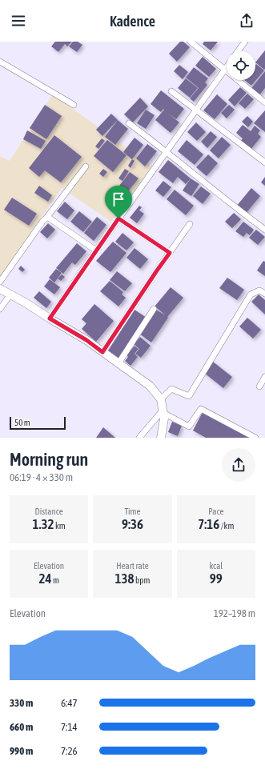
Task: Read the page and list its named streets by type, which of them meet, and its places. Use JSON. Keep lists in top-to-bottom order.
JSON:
{
  "scale_bar": "50 m",
  "page": {
    "header": "Kadence",
    "scale": "50 m",
    "heading": ["Morning run", "06:19 · 4 × 330 m"],
    "stats": [
      ["Distance", "1.32 km"],
      ["Time", "9:36"],
      ["Pace", "7:16 /km"],
      ["Elevation", "24 m"],
      ["Heart rate", "138 bpm"],
      ["kcal", "99"]
    ],
    "chart": ["Elevation", "192–198 m"],
    "list": [
      {
        "name": "330 m",
        "note": "6:47"
      },
      {
        "name": "660 m",
        "note": "7:14"
      },
      {
        "name": "990 m",
        "note": "7:26"
      }
    ]
  }
}
